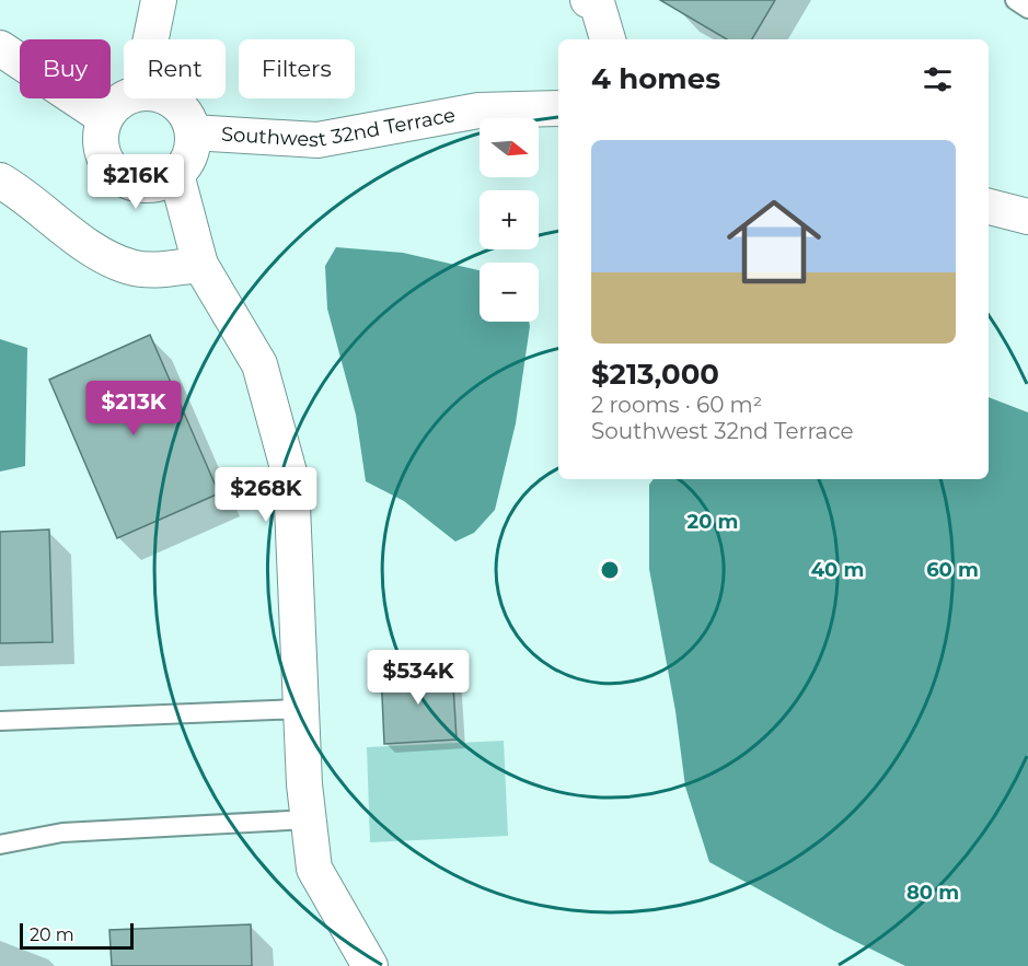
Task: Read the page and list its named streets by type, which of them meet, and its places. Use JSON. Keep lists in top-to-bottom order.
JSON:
{
  "streets": {
    "street": ["Southwest 32nd Terrace"]
  },
  "scale_bar": "20 m",
  "north": "right",
  "page": {
    "chip": ["Buy", "Rent", "Filters"],
    "heading": "4 homes",
    "map_buttons": ["+", "−"],
    "list": [
      {
        "name": "$213,000",
        "note": "2 rooms · 60 m² · Southwest 32nd Terrace"
      }
    ],
    "price": [
      "$216K",
      "$213K",
      "$268K",
      "$534K"
    ],
    "scale": "20 m"
  },
  "rings": [
    "20 m",
    "40 m",
    "60 m",
    "80 m"
  ]
}
